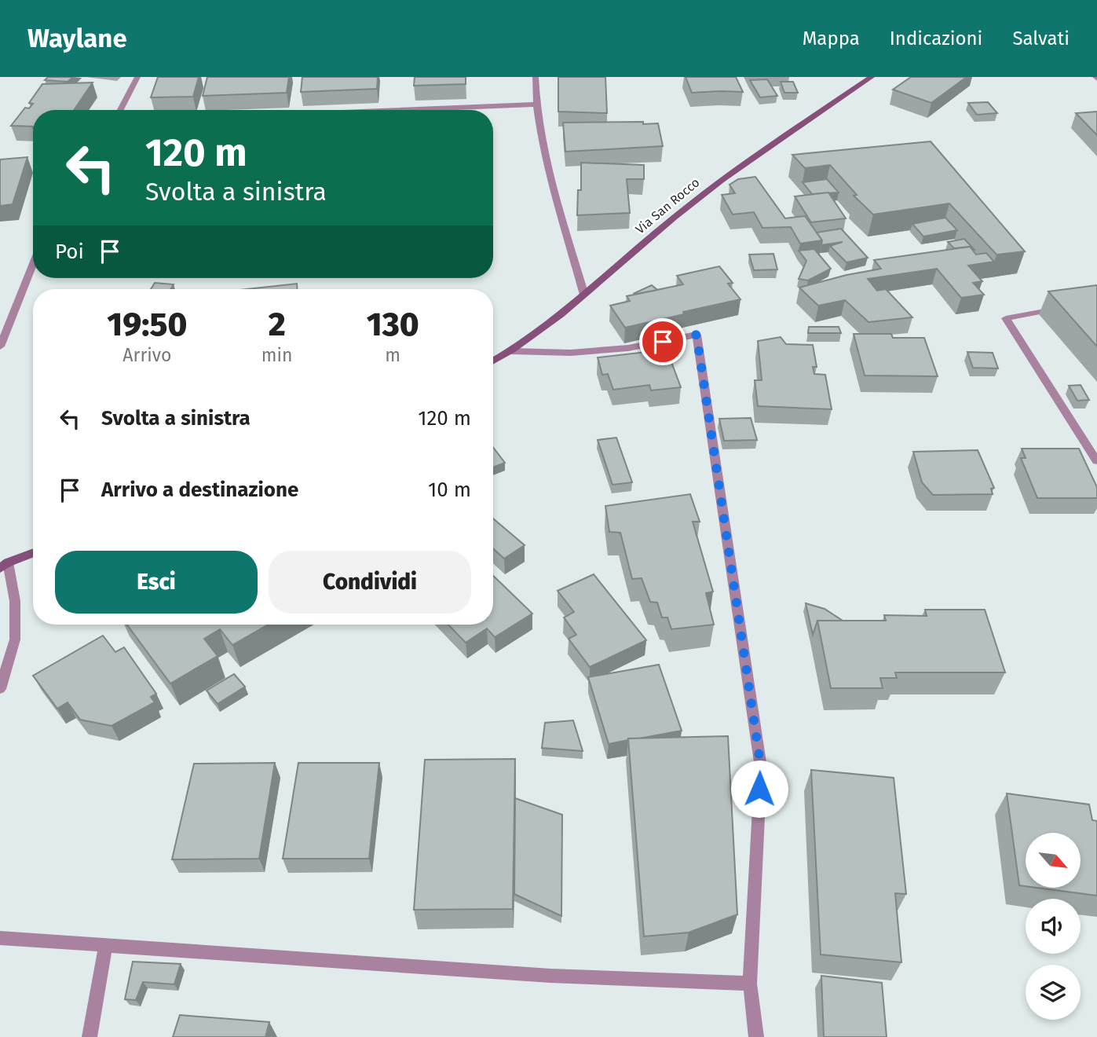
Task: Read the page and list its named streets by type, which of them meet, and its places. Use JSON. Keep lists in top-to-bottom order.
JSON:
{
  "streets": {
    "street": ["Via San Rocco"]
  },
  "north": "bottom right",
  "page": {
    "header": "Waylane",
    "nav": ["Mappa", "Indicazioni", "Salvati"],
    "turn": ["120 m", "Svolta a sinistra"],
    "then": "Poi",
    "eta": [
      "19:50",
      "Arrivo",
      "2",
      "min",
      "130",
      "m"
    ],
    "list": [
      {
        "name": "Svolta a sinistra",
        "value": "120 m"
      },
      {
        "name": "Arrivo a destinazione",
        "value": "10 m"
      }
    ],
    "buttons": ["Esci", "Condividi"]
  }
}
